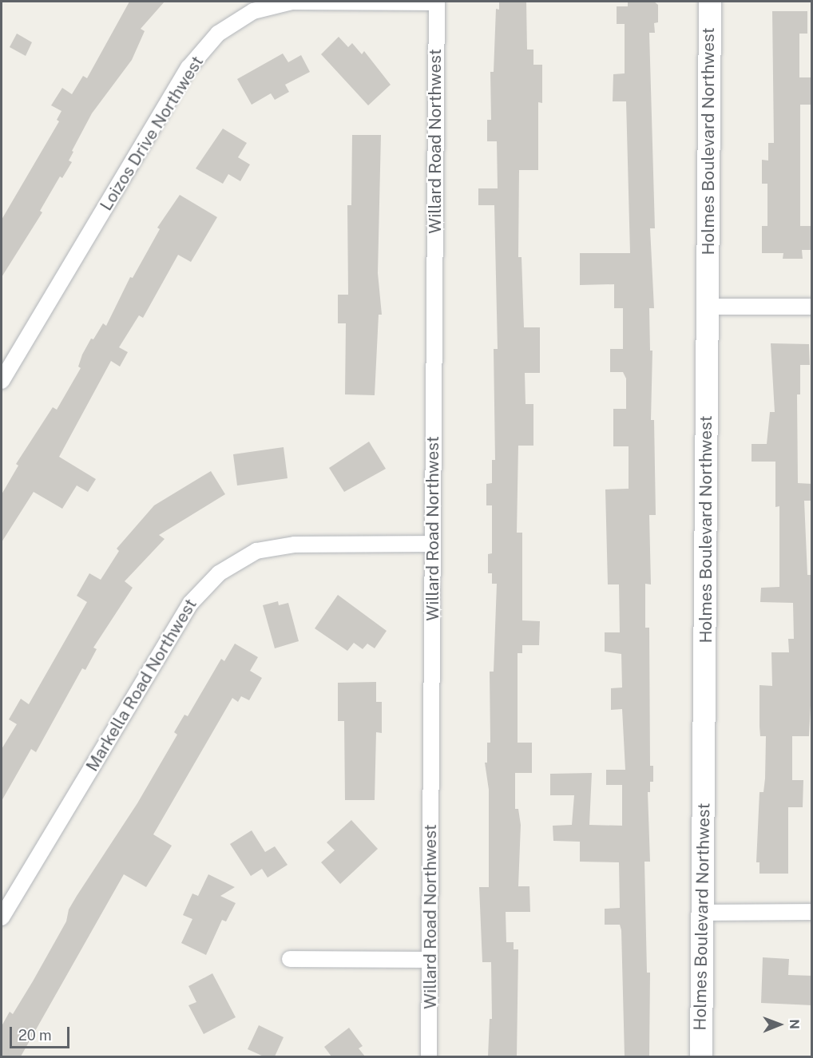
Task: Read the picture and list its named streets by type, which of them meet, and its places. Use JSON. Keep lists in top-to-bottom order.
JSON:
{
  "streets": {
    "street": [
      "Loizos Drive Northwest",
      "Willard Road Northwest",
      "Holmes Boulevard Northwest",
      "Markella Road Northwest"
    ]
  },
  "crossings": [
    ["Loizos Drive Northwest", "Willard Road Northwest"],
    ["Willard Road Northwest", "Markella Road Northwest"]
  ],
  "scale_bar": "20 m",
  "north": "right"
}
